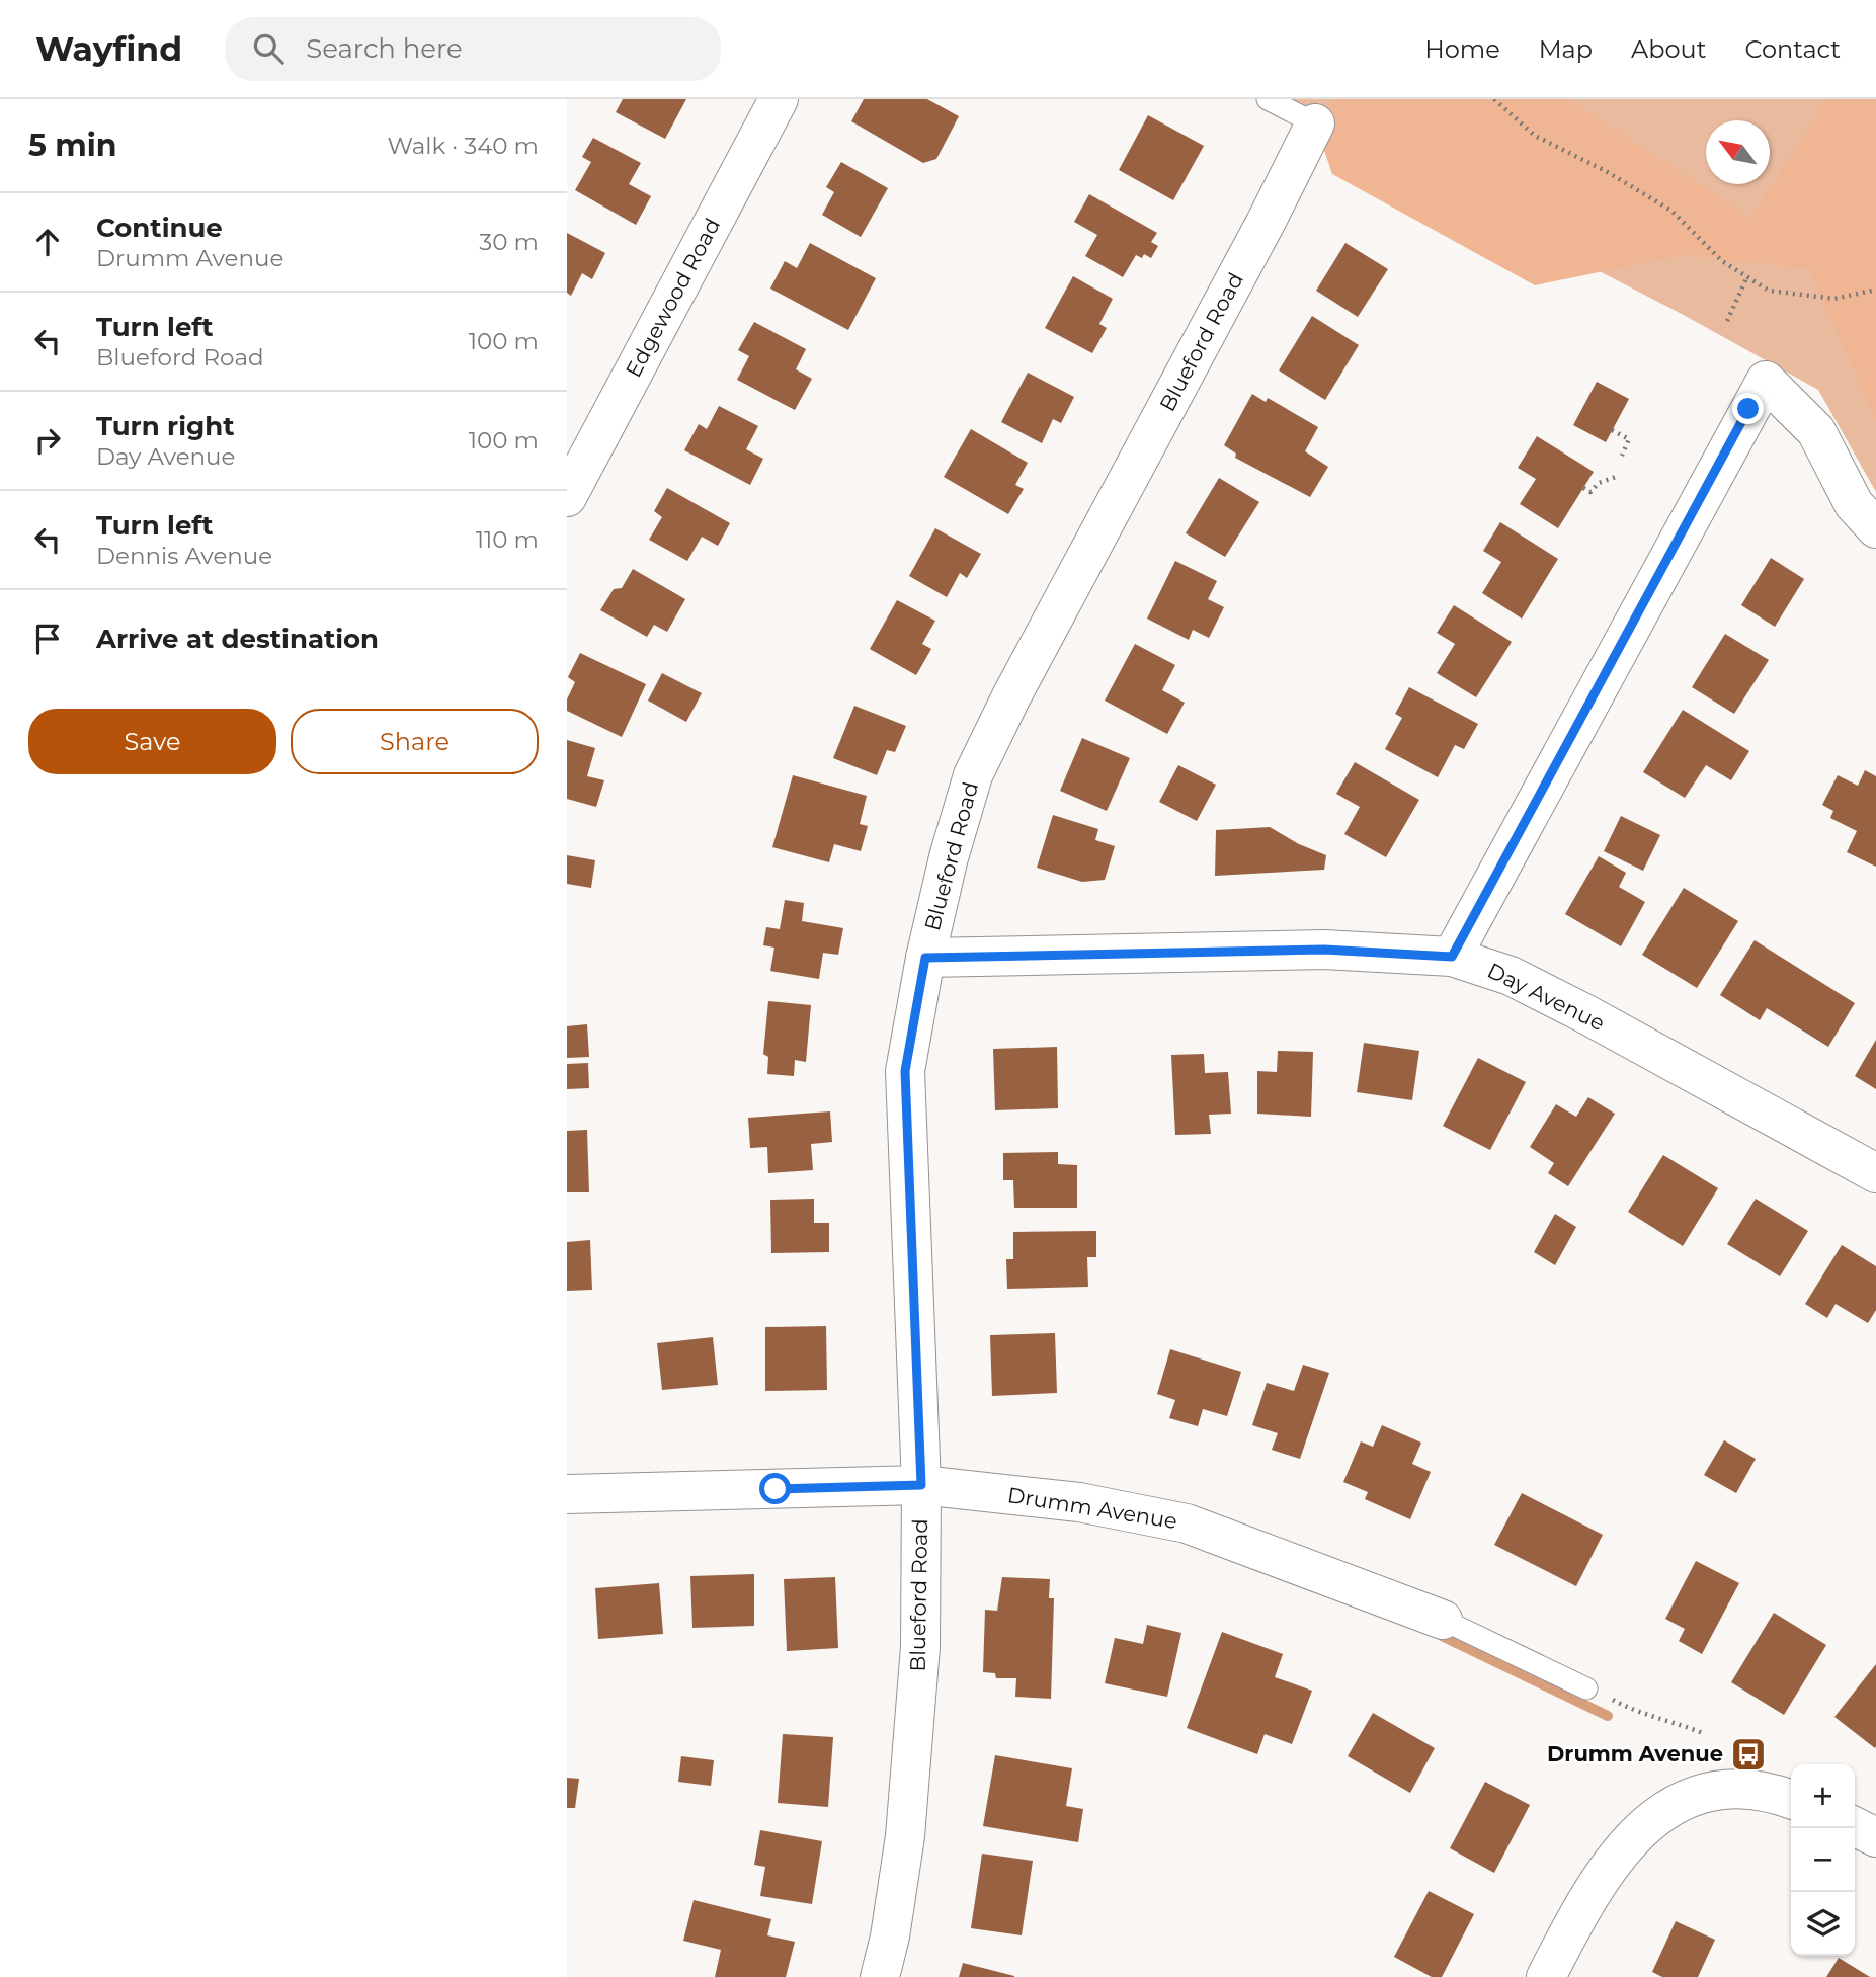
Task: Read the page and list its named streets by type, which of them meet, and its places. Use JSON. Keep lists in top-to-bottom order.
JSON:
{
  "streets": {
    "street": [
      "Edgewood Road",
      "Blueford Road",
      "Day Avenue",
      "Drumm Avenue"
    ]
  },
  "crossings": [
    ["Blueford Road", "Day Avenue"],
    ["Blueford Road", "Drumm Avenue"]
  ],
  "places": {
    "bus stop": ["Drumm Avenue"]
  },
  "north": "top left",
  "page": {
    "header": "Wayfind",
    "search": "Search here",
    "nav": [
      "Home",
      "Map",
      "About",
      "Contact"
    ],
    "heading": ["5 min", "Walk · 340 m"],
    "list": [
      ["Continue", "Drumm Avenue", "30 m"],
      ["Turn left", "Blueford Road", "100 m"],
      ["Turn right", "Day Avenue", "100 m"],
      ["Turn left", "Dennis Avenue", "110 m"],
      "Arrive at destination"
    ],
    "buttons": ["Save", "Share"],
    "map_buttons": ["+", "−"]
  }
}
